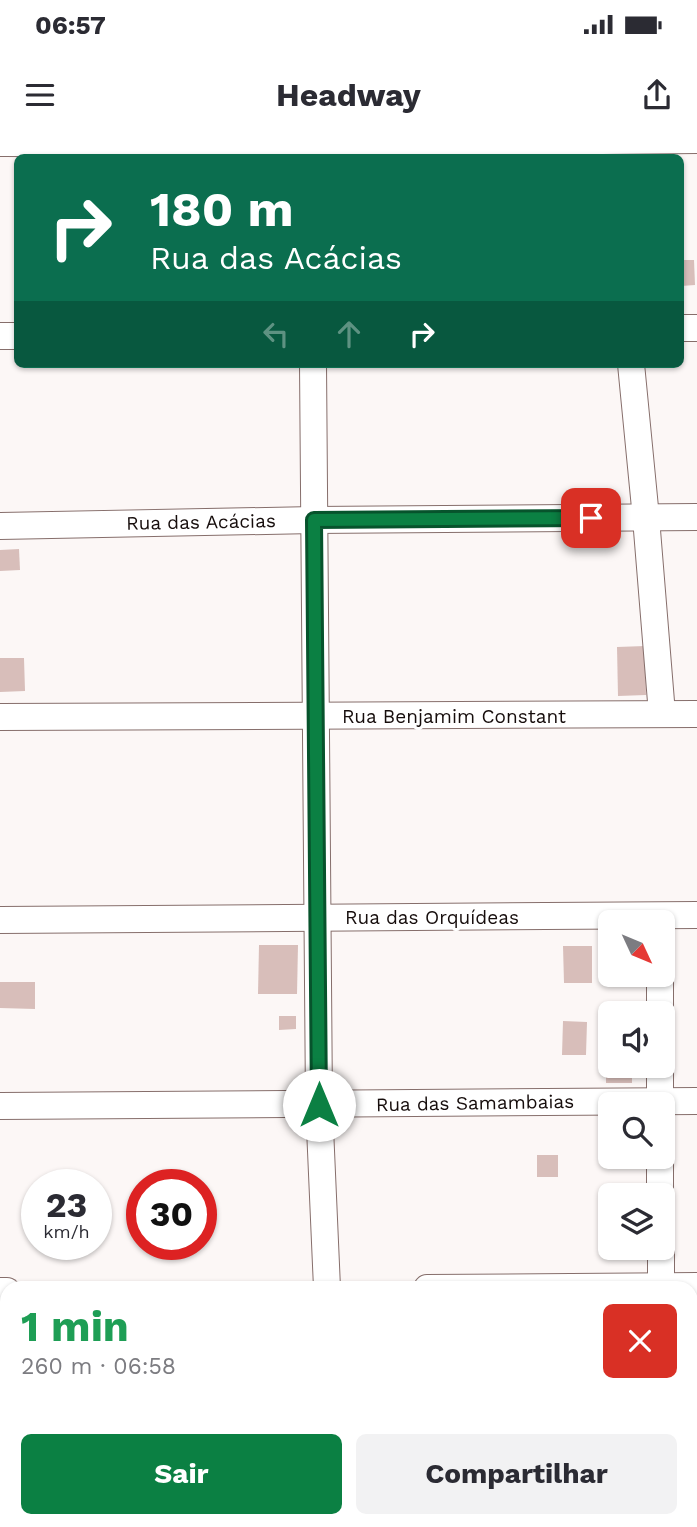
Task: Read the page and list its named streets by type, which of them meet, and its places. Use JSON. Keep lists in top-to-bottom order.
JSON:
{
  "streets": {
    "street": [
      "Rua das Acácias",
      "Rua Benjamim Constant",
      "Rua das Orquídeas",
      "Rua das Samambaias"
    ]
  },
  "north": "bottom right",
  "page": {
    "status": "06:57",
    "header": "Headway",
    "turn": ["180 m", "Rua das Acácias"],
    "speed": "23 km/h",
    "limit": "30",
    "heading": ["1 min", "260 m · 06:58"],
    "buttons": ["Sair", "Compartilhar"]
  }
}
